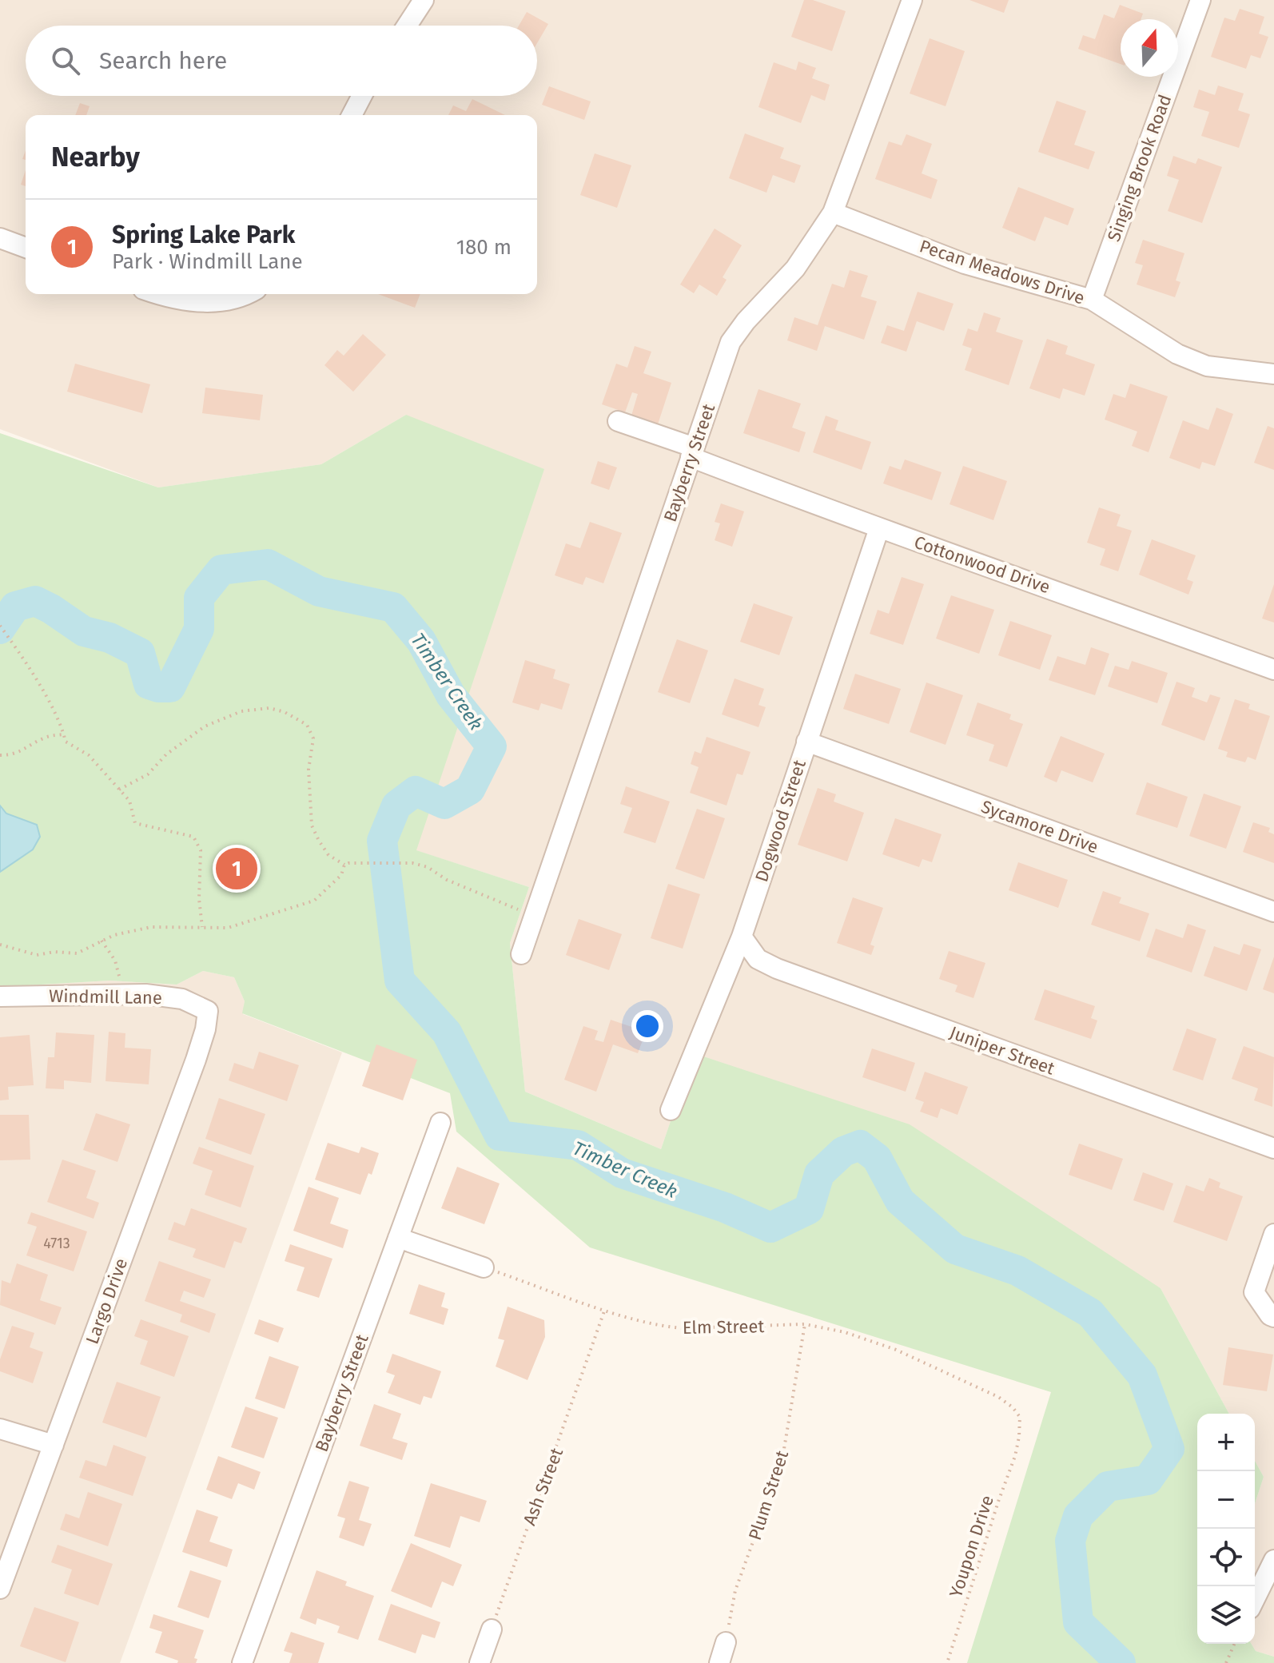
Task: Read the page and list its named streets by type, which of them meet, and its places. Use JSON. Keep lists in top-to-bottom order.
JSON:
{
  "streets": {
    "street": [
      "Singing Brook Road",
      "Pecan Meadows Drive",
      "Bayberry Street",
      "Cottonwood Drive",
      "Dogwood Street",
      "Sycamore Drive",
      "Windmill Lane",
      "Juniper Street",
      "Largo Drive"
    ],
    "path": [
      "Elm Street",
      "Ash Street",
      "Plum Street",
      "Youpon Drive"
    ]
  },
  "crossings": [
    ["Singing Brook Road", "Pecan Meadows Drive"],
    ["Pecan Meadows Drive", "Bayberry Street"],
    ["Bayberry Street", "Cottonwood Drive"],
    ["Cottonwood Drive", "Dogwood Street"],
    ["Dogwood Street", "Sycamore Drive"],
    ["Dogwood Street", "Juniper Street"],
    ["Windmill Lane", "Largo Drive"],
    ["Elm Street", "Ash Street"],
    ["Elm Street", "Plum Street"],
    ["Elm Street", "Youpon Drive"]
  ],
  "water": ["Timber Creek"],
  "house_numbers": ["4713"],
  "north": "top",
  "page": {
    "search": "Search here",
    "heading": "Nearby",
    "list": [
      {
        "mark": "1",
        "name": "Spring Lake Park",
        "note": "Park · Windmill Lane",
        "value": "180 m"
      }
    ],
    "pins": "1",
    "map_buttons": ["+", "−"]
  }
}
